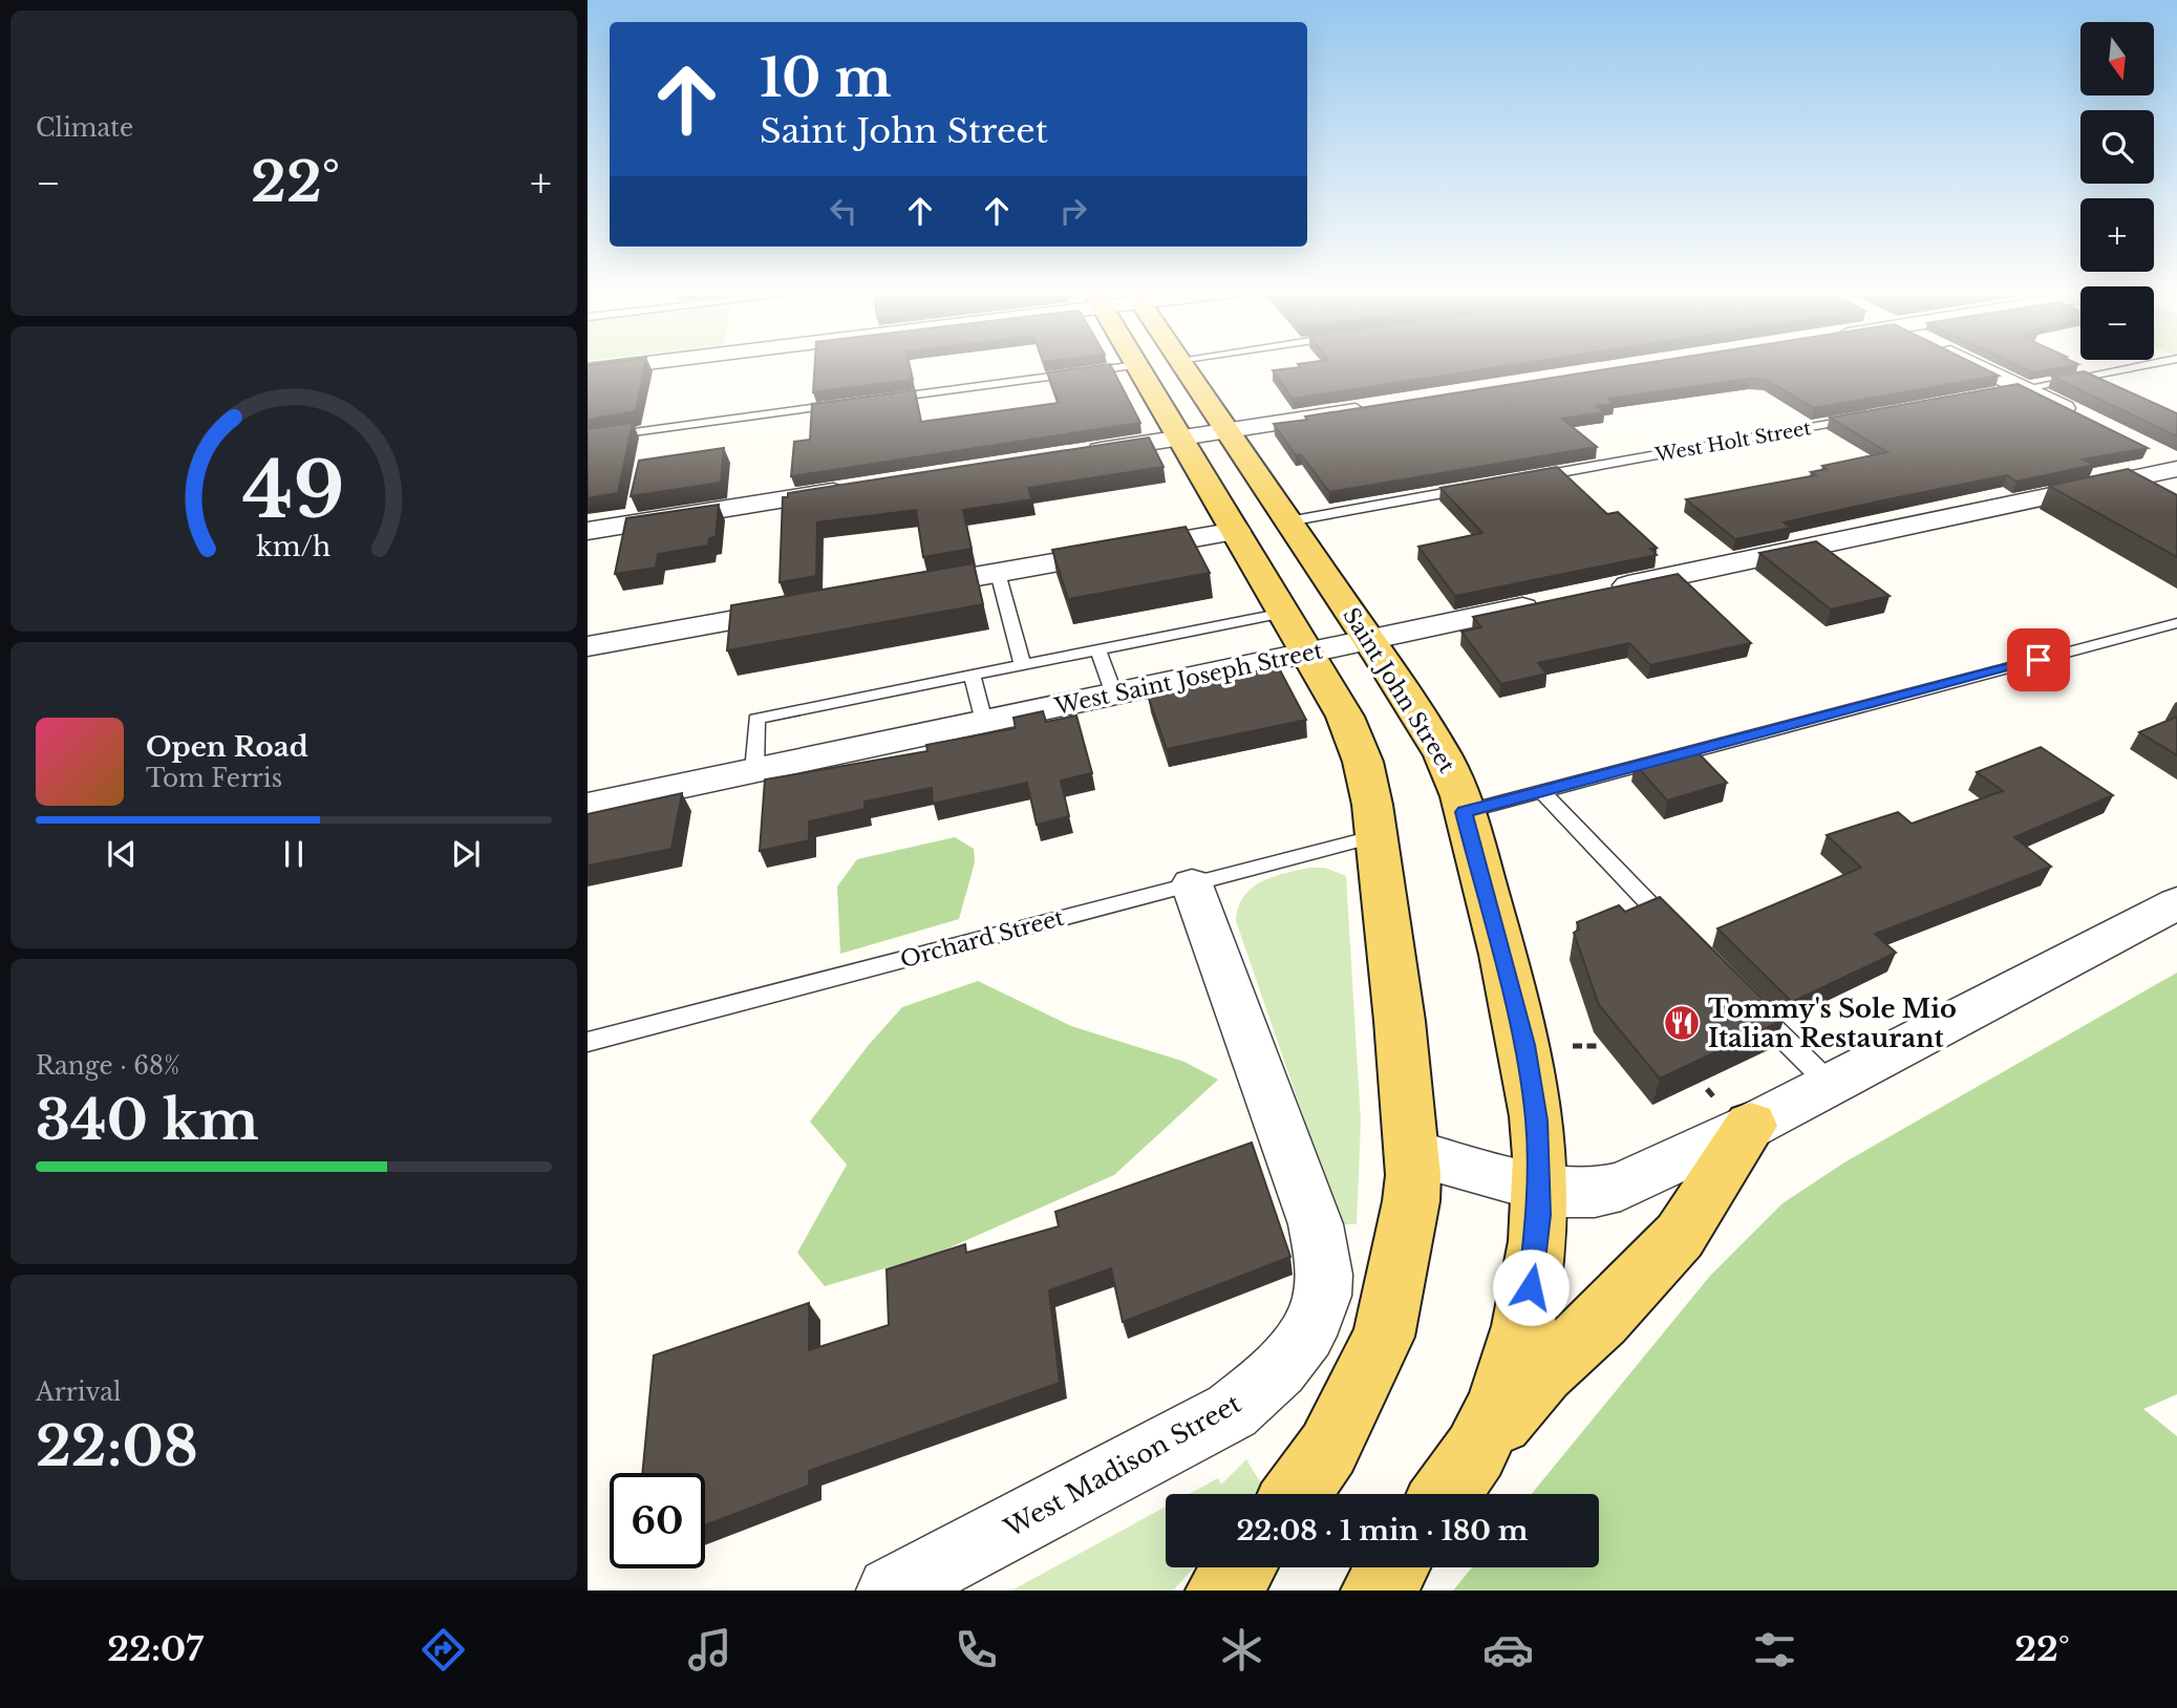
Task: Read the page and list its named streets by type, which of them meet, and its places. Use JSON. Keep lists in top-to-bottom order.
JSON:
{
  "streets": {
    "main road": ["Saint John Street"],
    "street": ["West Saint Joseph Street", "West Madison Street"],
    "lane": ["West Holt Street", "Orchard Street"]
  },
  "crossings": [
    ["West Saint Joseph Street", "Saint John Street"],
    ["Orchard Street", "West Madison Street"]
  ],
  "places": {
    "restaurant": ["Tommy's Sole Mio Italian Restaurant"]
  },
  "north": "bottom",
  "page": {
    "tile": [
      "Climate",
      ["Range · 68%", "340 km"],
      ["Arrival", "22:08"]
    ],
    "map_buttons": ["+", "−"],
    "turn": ["10 m", "Saint John Street"],
    "heat": ["−", "22°", "+"],
    "song": ["Open Road", "Tom Ferris"],
    "limit": "60",
    "trip": "22:08 · 1 min · 180 m",
    "tabs": ["22:07", "22°"],
    "gauge": ["49", "km/h"]
  }
}
